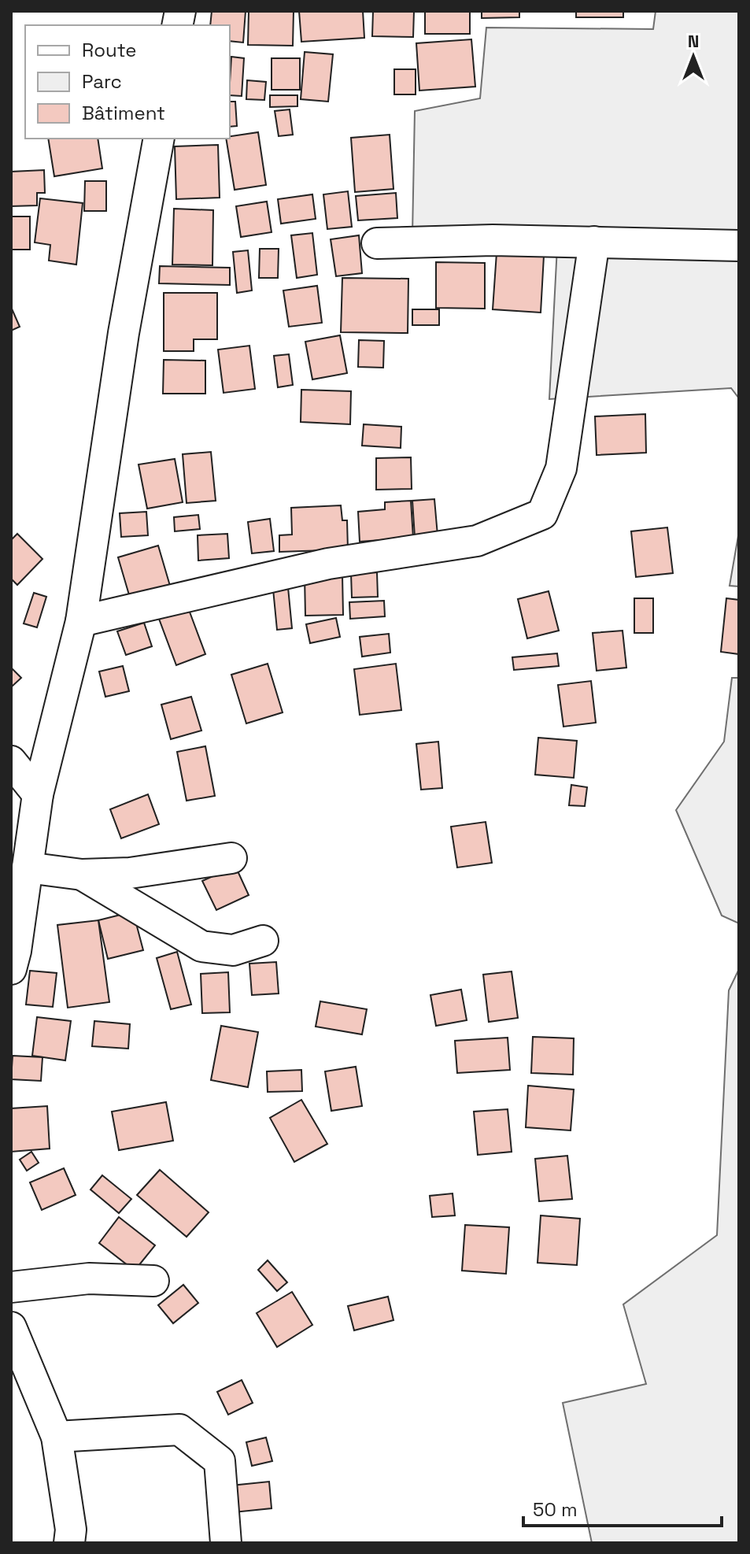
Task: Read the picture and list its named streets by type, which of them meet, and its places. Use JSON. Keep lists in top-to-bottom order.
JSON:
{
  "legend": ["Route", "Parc", "Bâtiment"],
  "scale_bar": "50 m",
  "north": "top"
}
